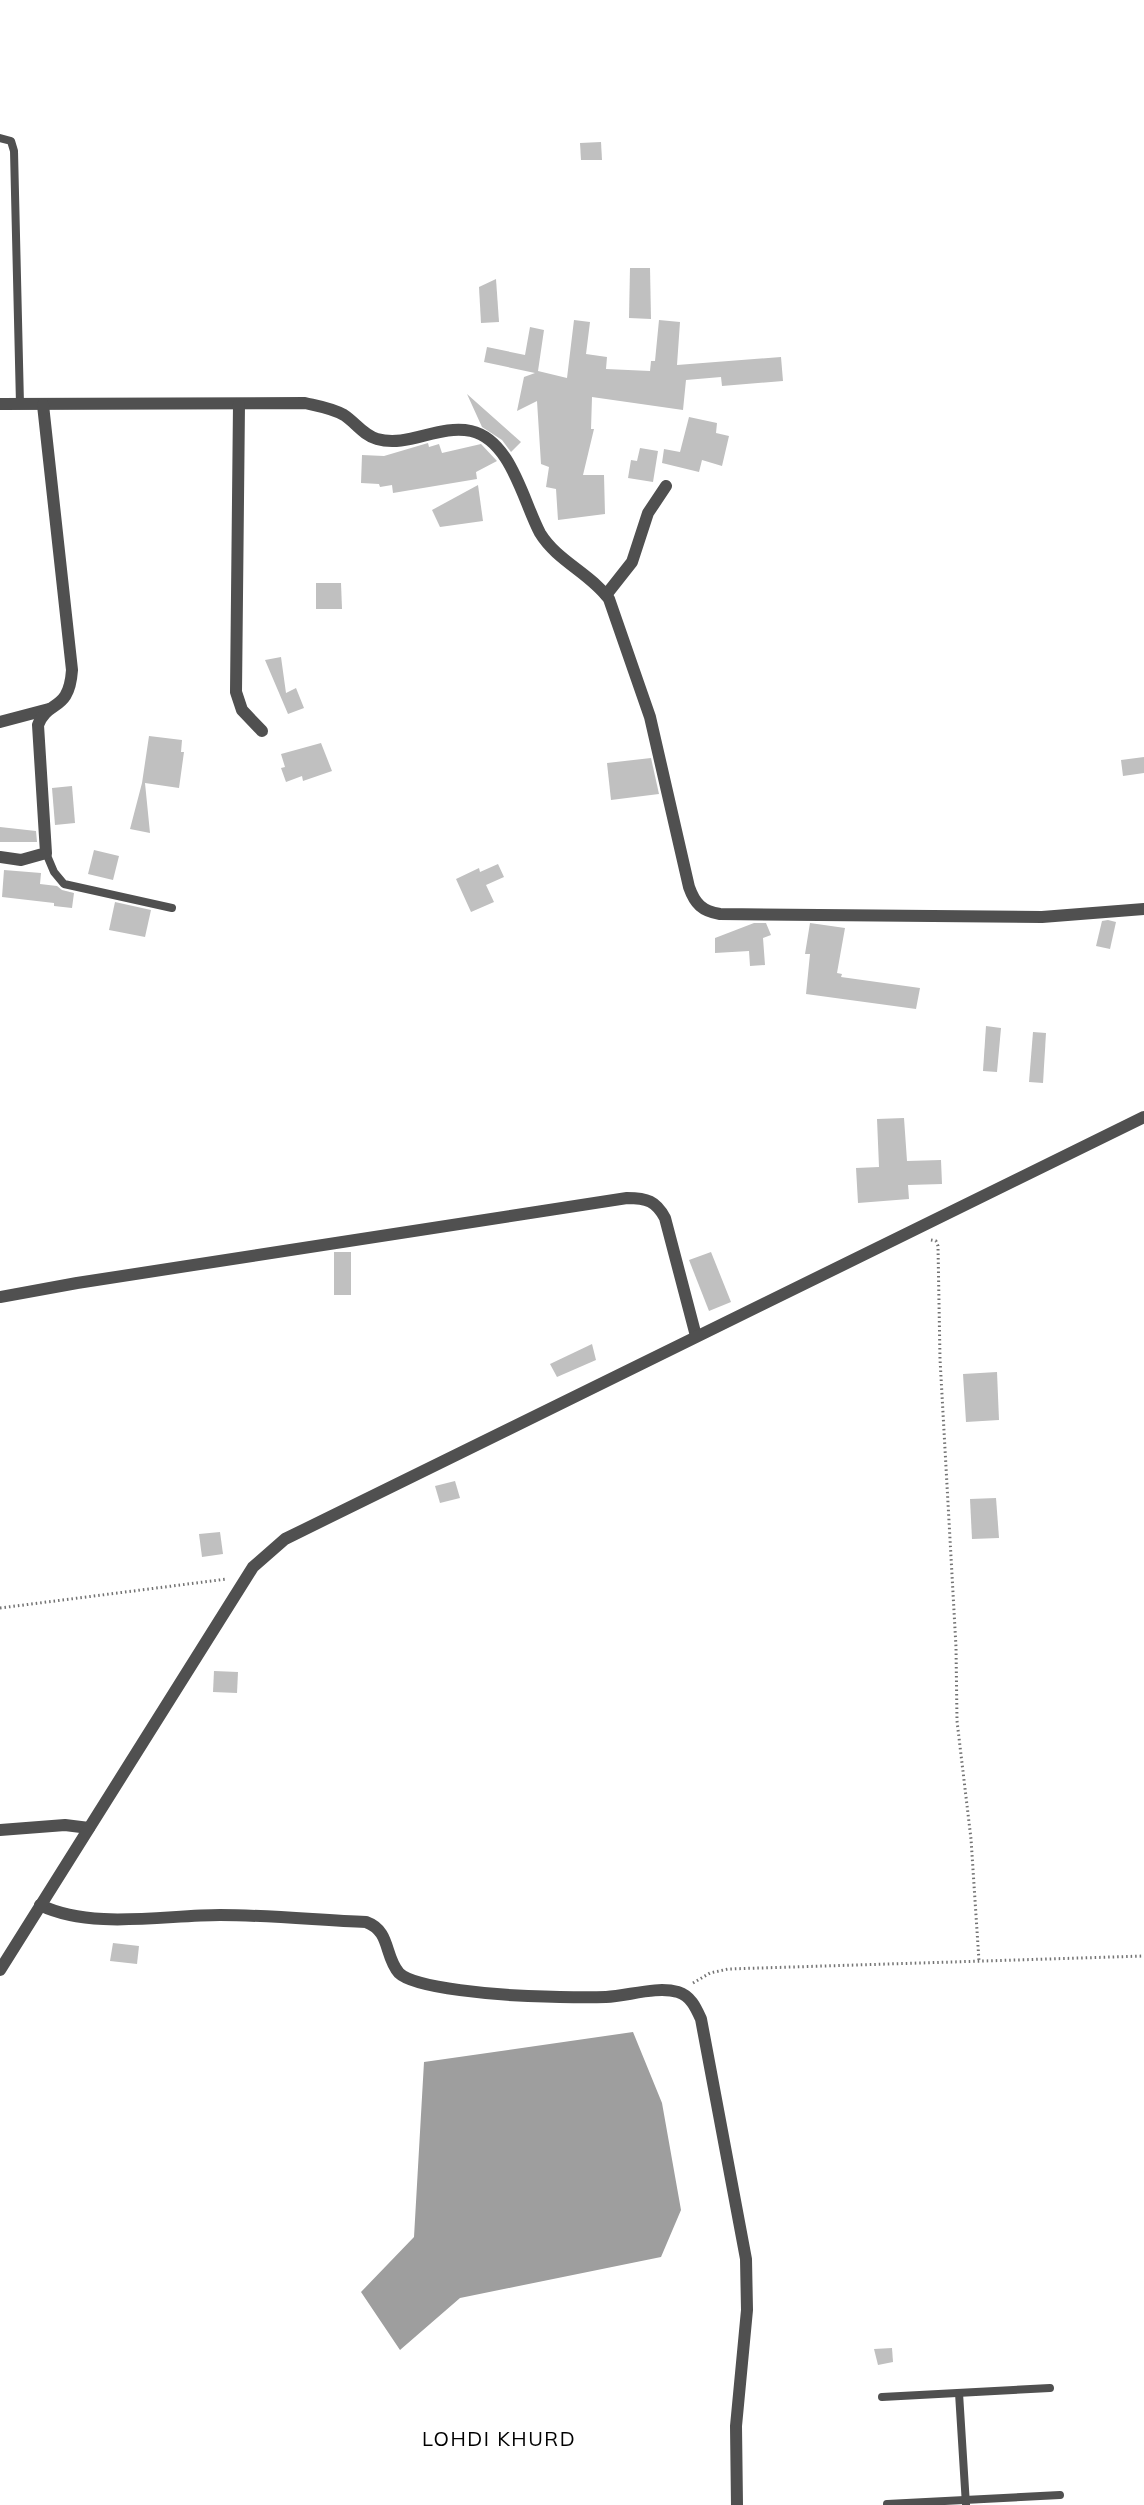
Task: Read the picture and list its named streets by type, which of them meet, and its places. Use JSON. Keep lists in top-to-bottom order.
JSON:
{
  "districts": ["LOHDI KHURD"]
}
